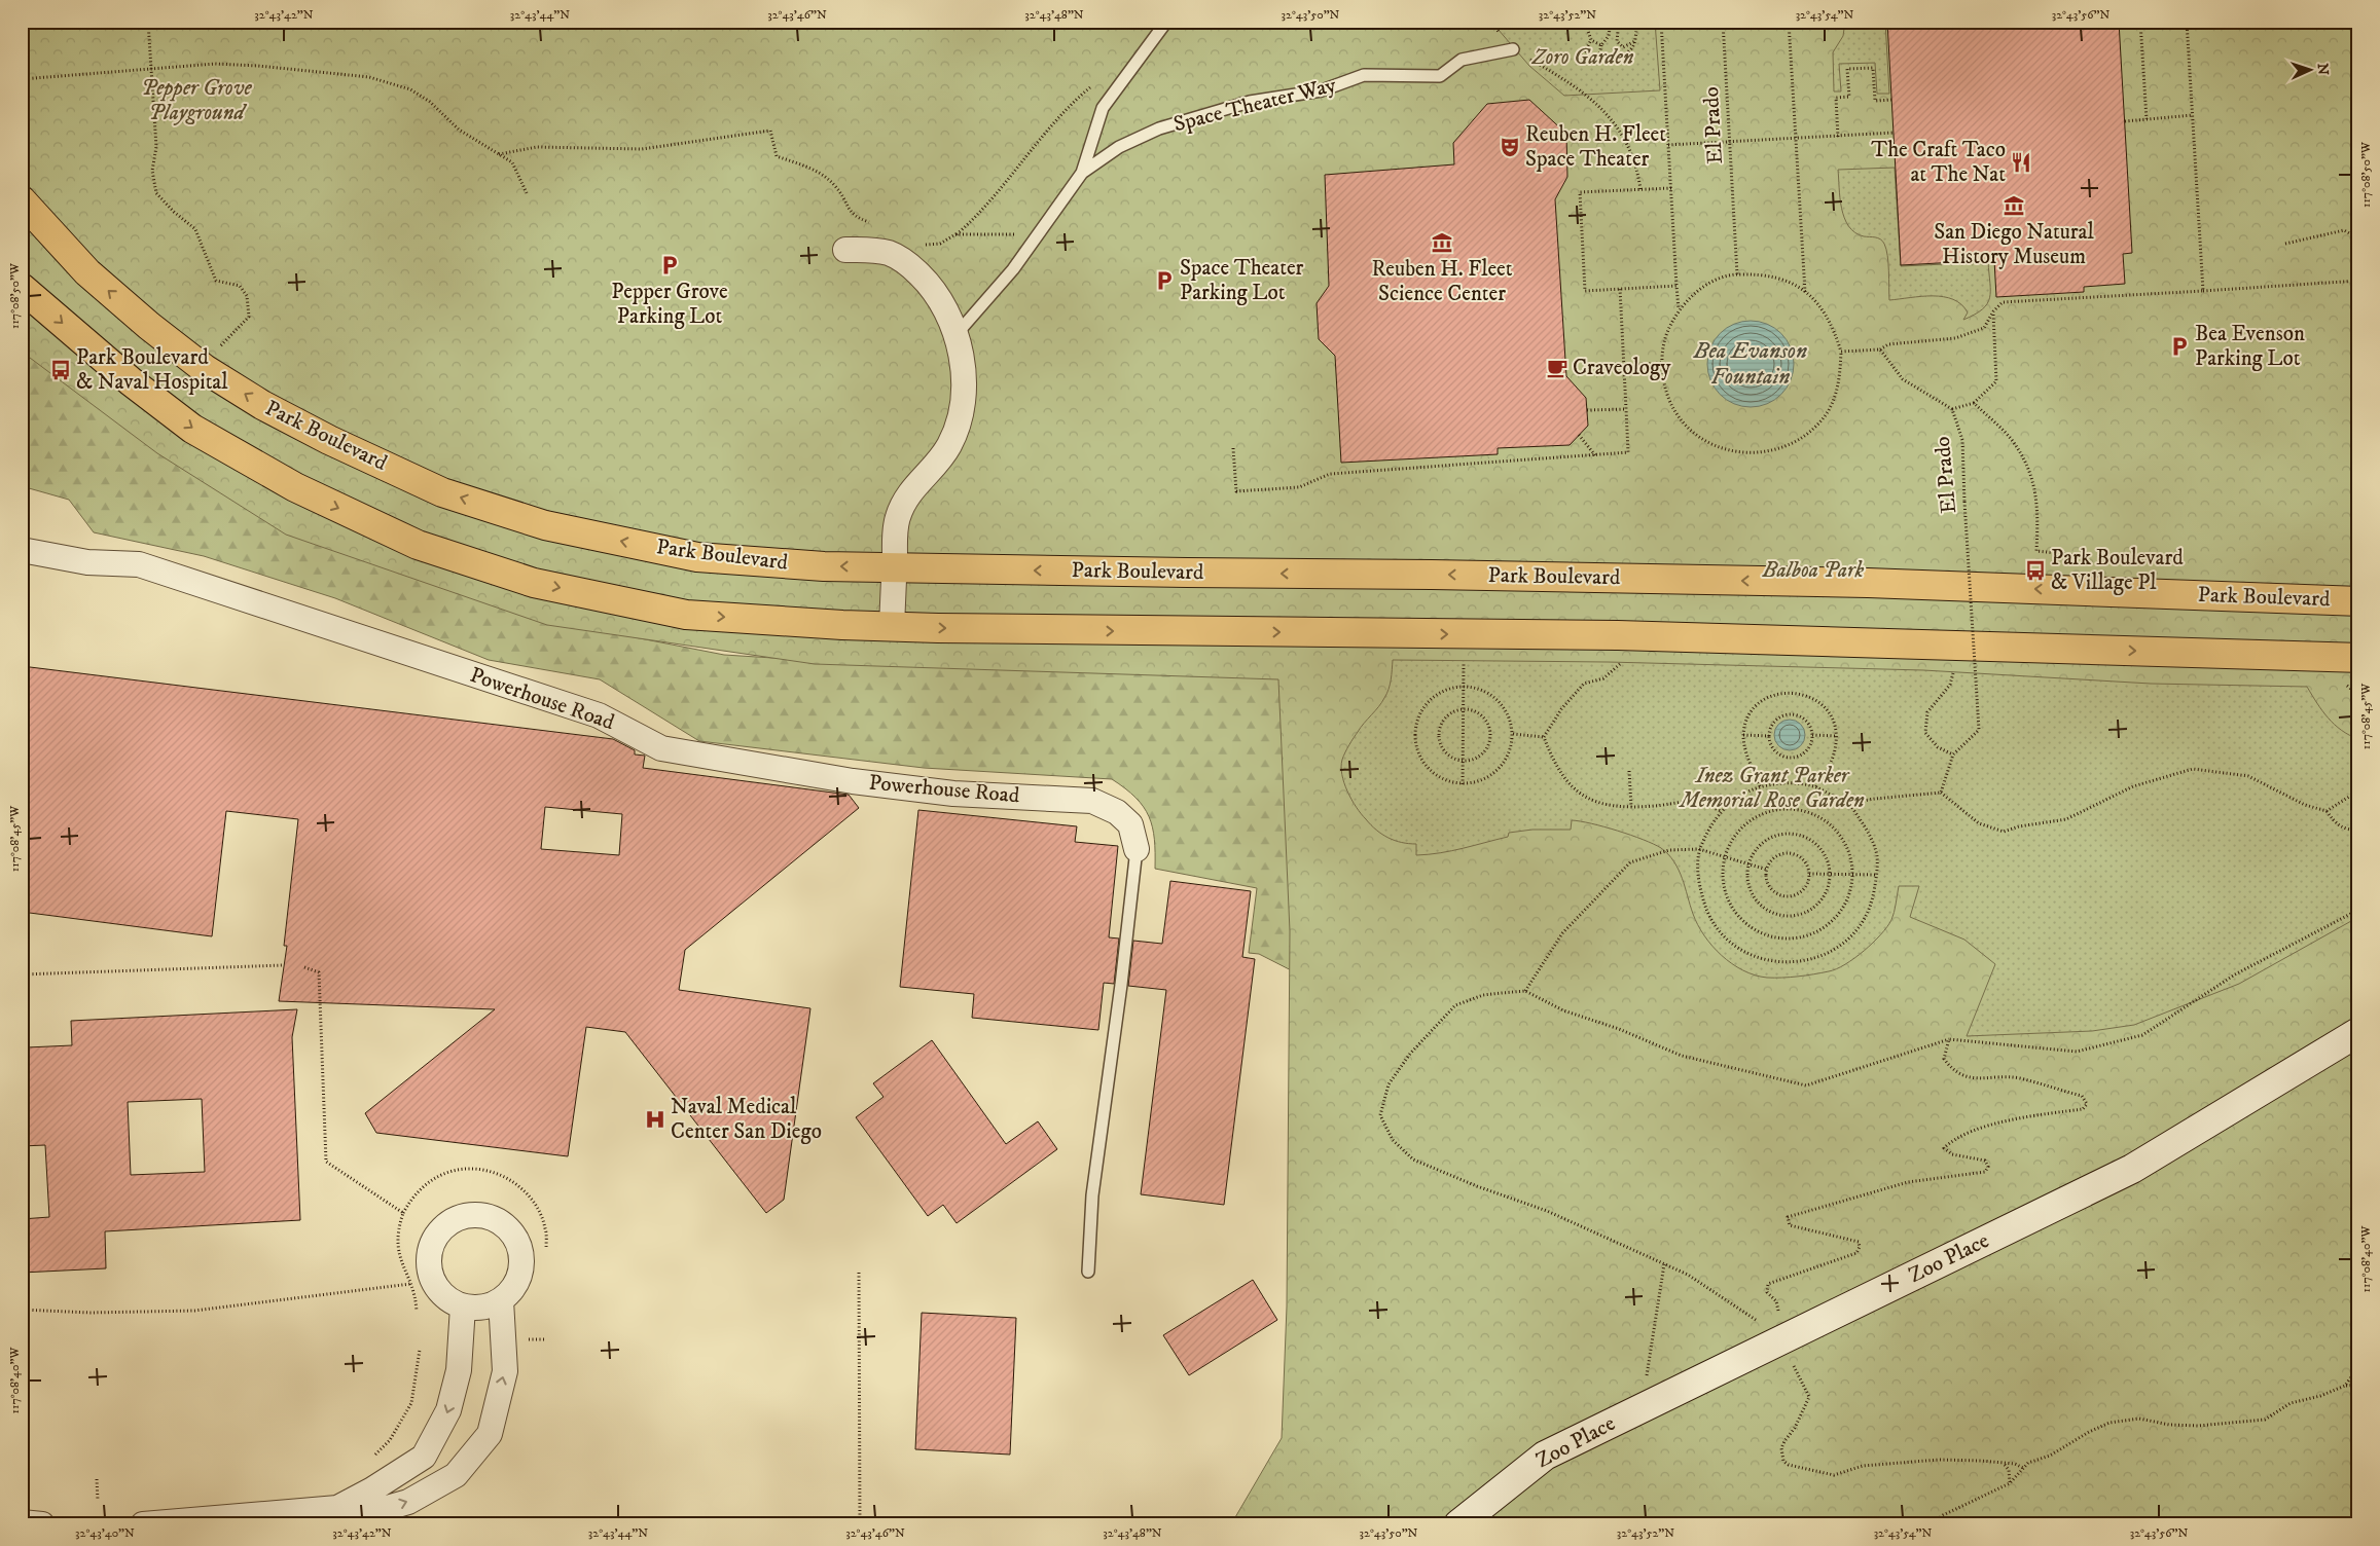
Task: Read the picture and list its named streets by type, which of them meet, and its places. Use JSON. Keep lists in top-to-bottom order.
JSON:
{
  "streets": {
    "main road": ["Park Boulevard", "Zoo Place"],
    "street": ["Powerhouse Road"],
    "lane": ["Space Theater Way"],
    "path": ["El Prado"]
  },
  "water": ["Bea Evanson Fountain"],
  "parks": [
    "Zoro Garden",
    "Pepper Grove Playground",
    "Balboa Park",
    "Inez Grant Parker Memorial Rose Garden"
  ],
  "places": {
    "theatre": ["Reuben H. Fleet Space Theater"],
    "restaurant": ["The Craft Taco at The Nat"],
    "museum": ["San Diego Natural History Museum", "Reuben H. Fleet Science Center"],
    "parking": ["Pepper Grove Parking Lot", "Space Theater Parking Lot", "Bea Evenson Parking Lot"],
    "cafe": ["Craveology"],
    "bus stop": ["Park Boulevard & Naval Hospital", "Park Boulevard & Village Pl"],
    "hospital": ["Naval Medical Center San Diego"]
  },
  "north": "right",
  "coordinates": [
    "32°43'42\"N",
    "32°43'44\"N",
    "32°43'46\"N",
    "32°43'48\"N",
    "32°43'50\"N",
    "32°43'52\"N",
    "32°43'54\"N",
    "32°43'56\"N",
    "117°08'50\"W",
    "117°08'45\"W",
    "117°08'40\"W",
    "32°43'40\"N"
  ]
}
